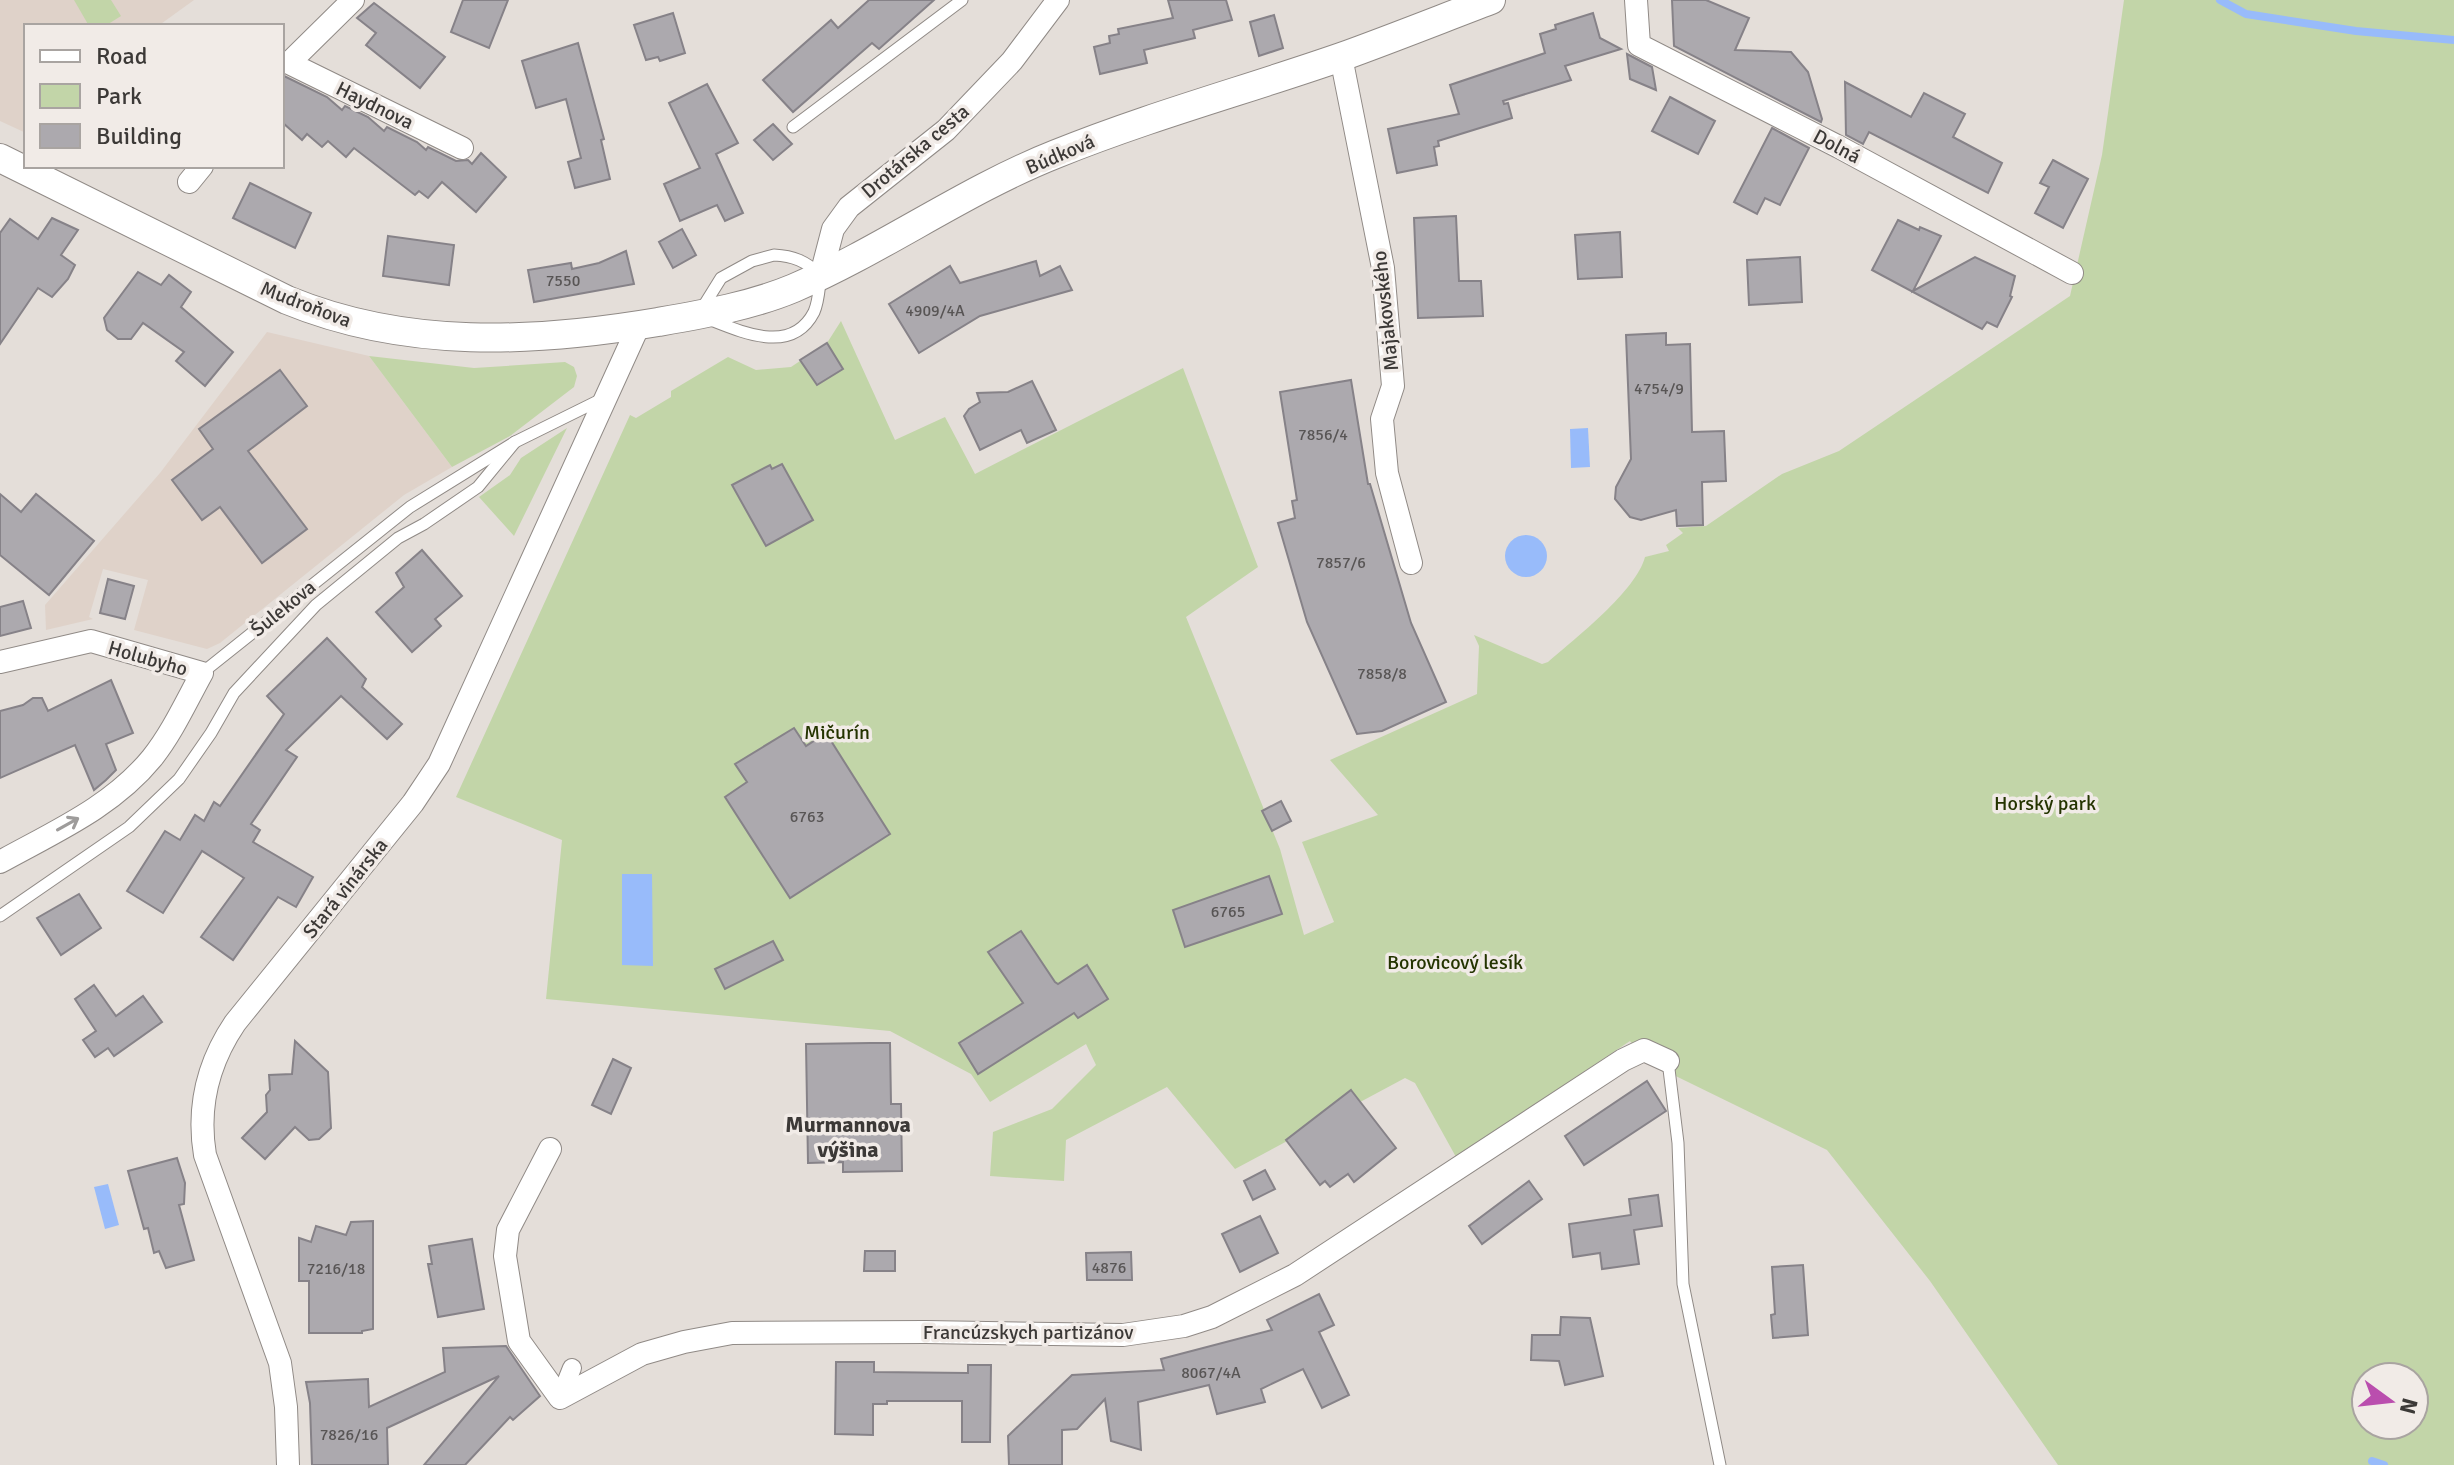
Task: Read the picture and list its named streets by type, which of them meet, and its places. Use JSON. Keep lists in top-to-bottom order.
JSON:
{
  "streets": {
    "street": [
      "Haydnova",
      "Dolná",
      "Drotárska cesta",
      "Búdková",
      "Mudroňova",
      "Majakovského",
      "Šulekova",
      "Holubyho",
      "Stará vinárska",
      "Francúzskych partizánov"
    ]
  },
  "crossings": [
    ["Drotárska cesta", "Búdková"],
    ["Búdková", "Mudroňova"],
    ["Búdková", "Majakovského"],
    ["Búdková", "Stará vinárska"],
    ["Mudroňova", "Stará vinárska"],
    ["Šulekova", "Holubyho"],
    ["Šulekova", "Stará vinárska"]
  ],
  "districts": ["Murmannova výšina"],
  "parks": ["Mičurín", "Horský park", "Borovicový lesík"],
  "house_numbers": [
    "7550",
    "4909/4A",
    "4754/9",
    "7856/4",
    "7857/6",
    "7858/8",
    "6763",
    "6765",
    "4876",
    "7216/18",
    "8067/4A",
    "7826/16"
  ],
  "legend": ["Road", "Park", "Building"],
  "north": "right"
}
